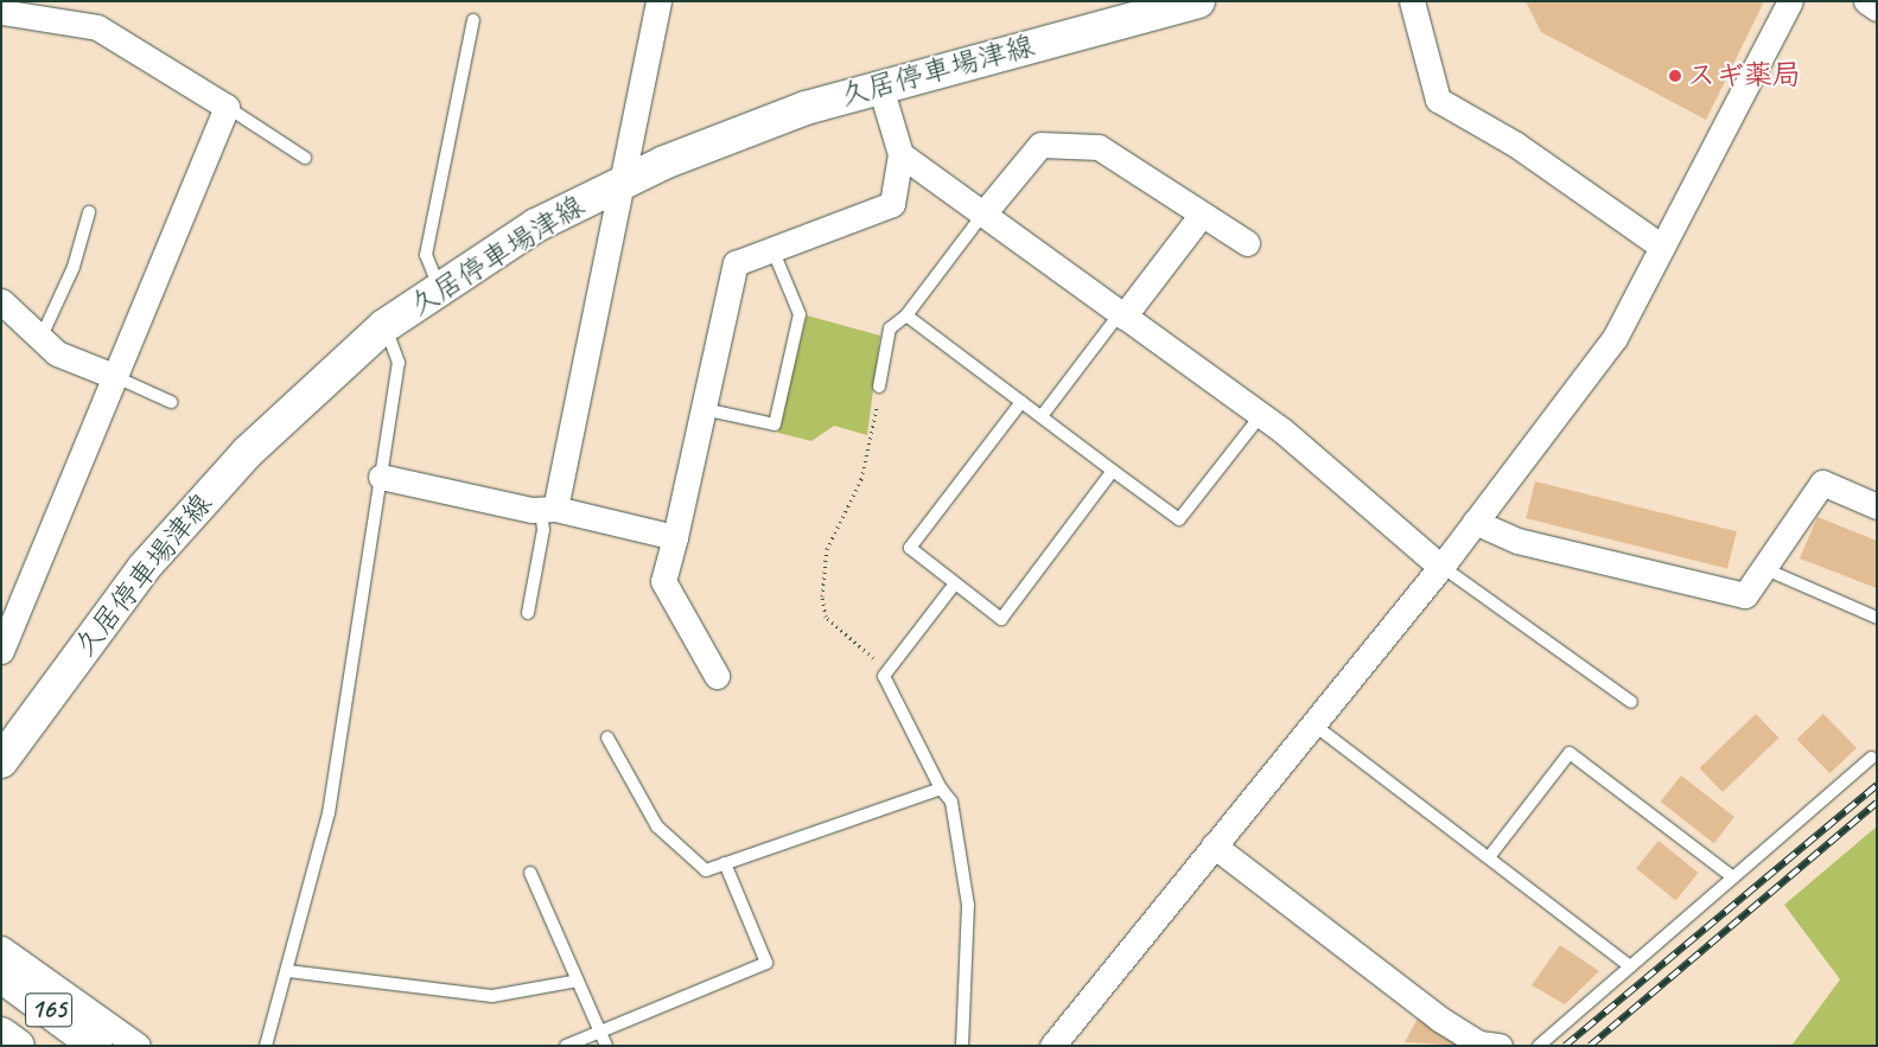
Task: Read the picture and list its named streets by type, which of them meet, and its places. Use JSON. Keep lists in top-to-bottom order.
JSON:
{
  "streets": {
    "main road": ["久居停車場津線", "165"]
  },
  "places": ["スギ薬局"]
}
